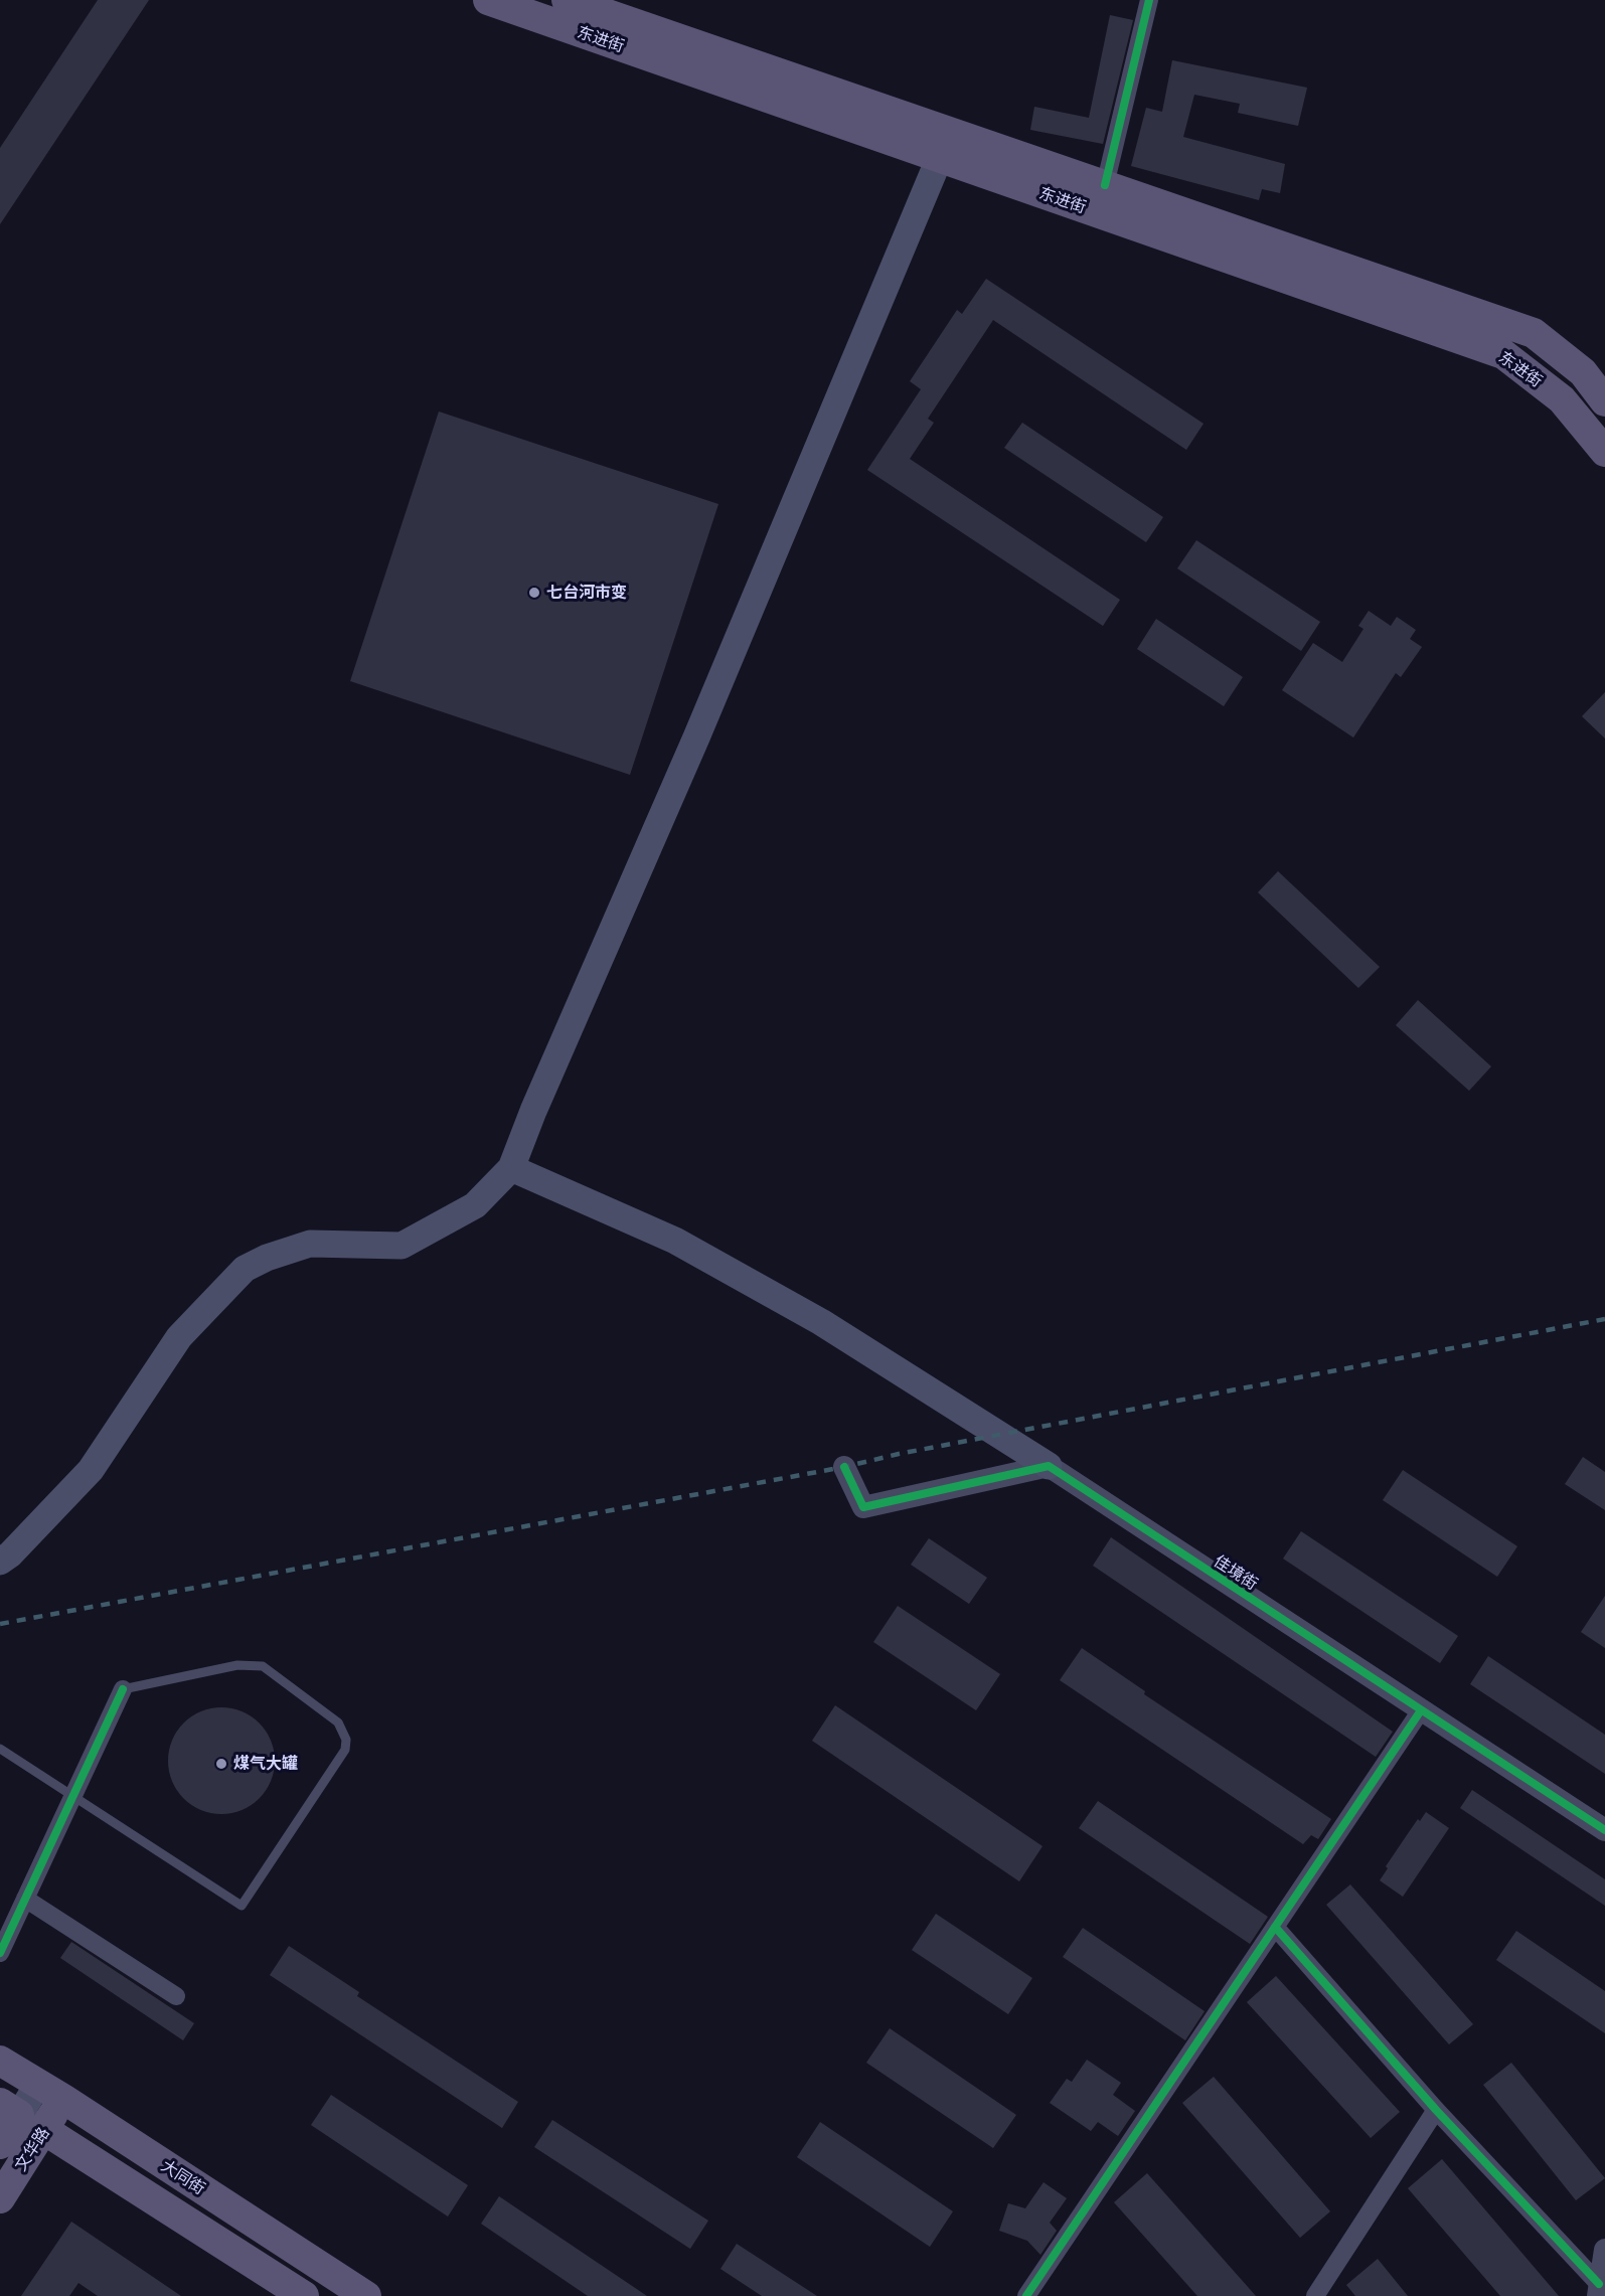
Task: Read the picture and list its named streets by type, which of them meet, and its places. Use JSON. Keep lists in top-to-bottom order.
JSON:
{
  "streets": {
    "main road": ["东进街", "文华路", "大同街"],
    "street": ["佳境街"]
  },
  "crossings": [
    ["文华路", "大同街"]
  ],
  "places": ["七台河市变", "煤气大罐"]
}
